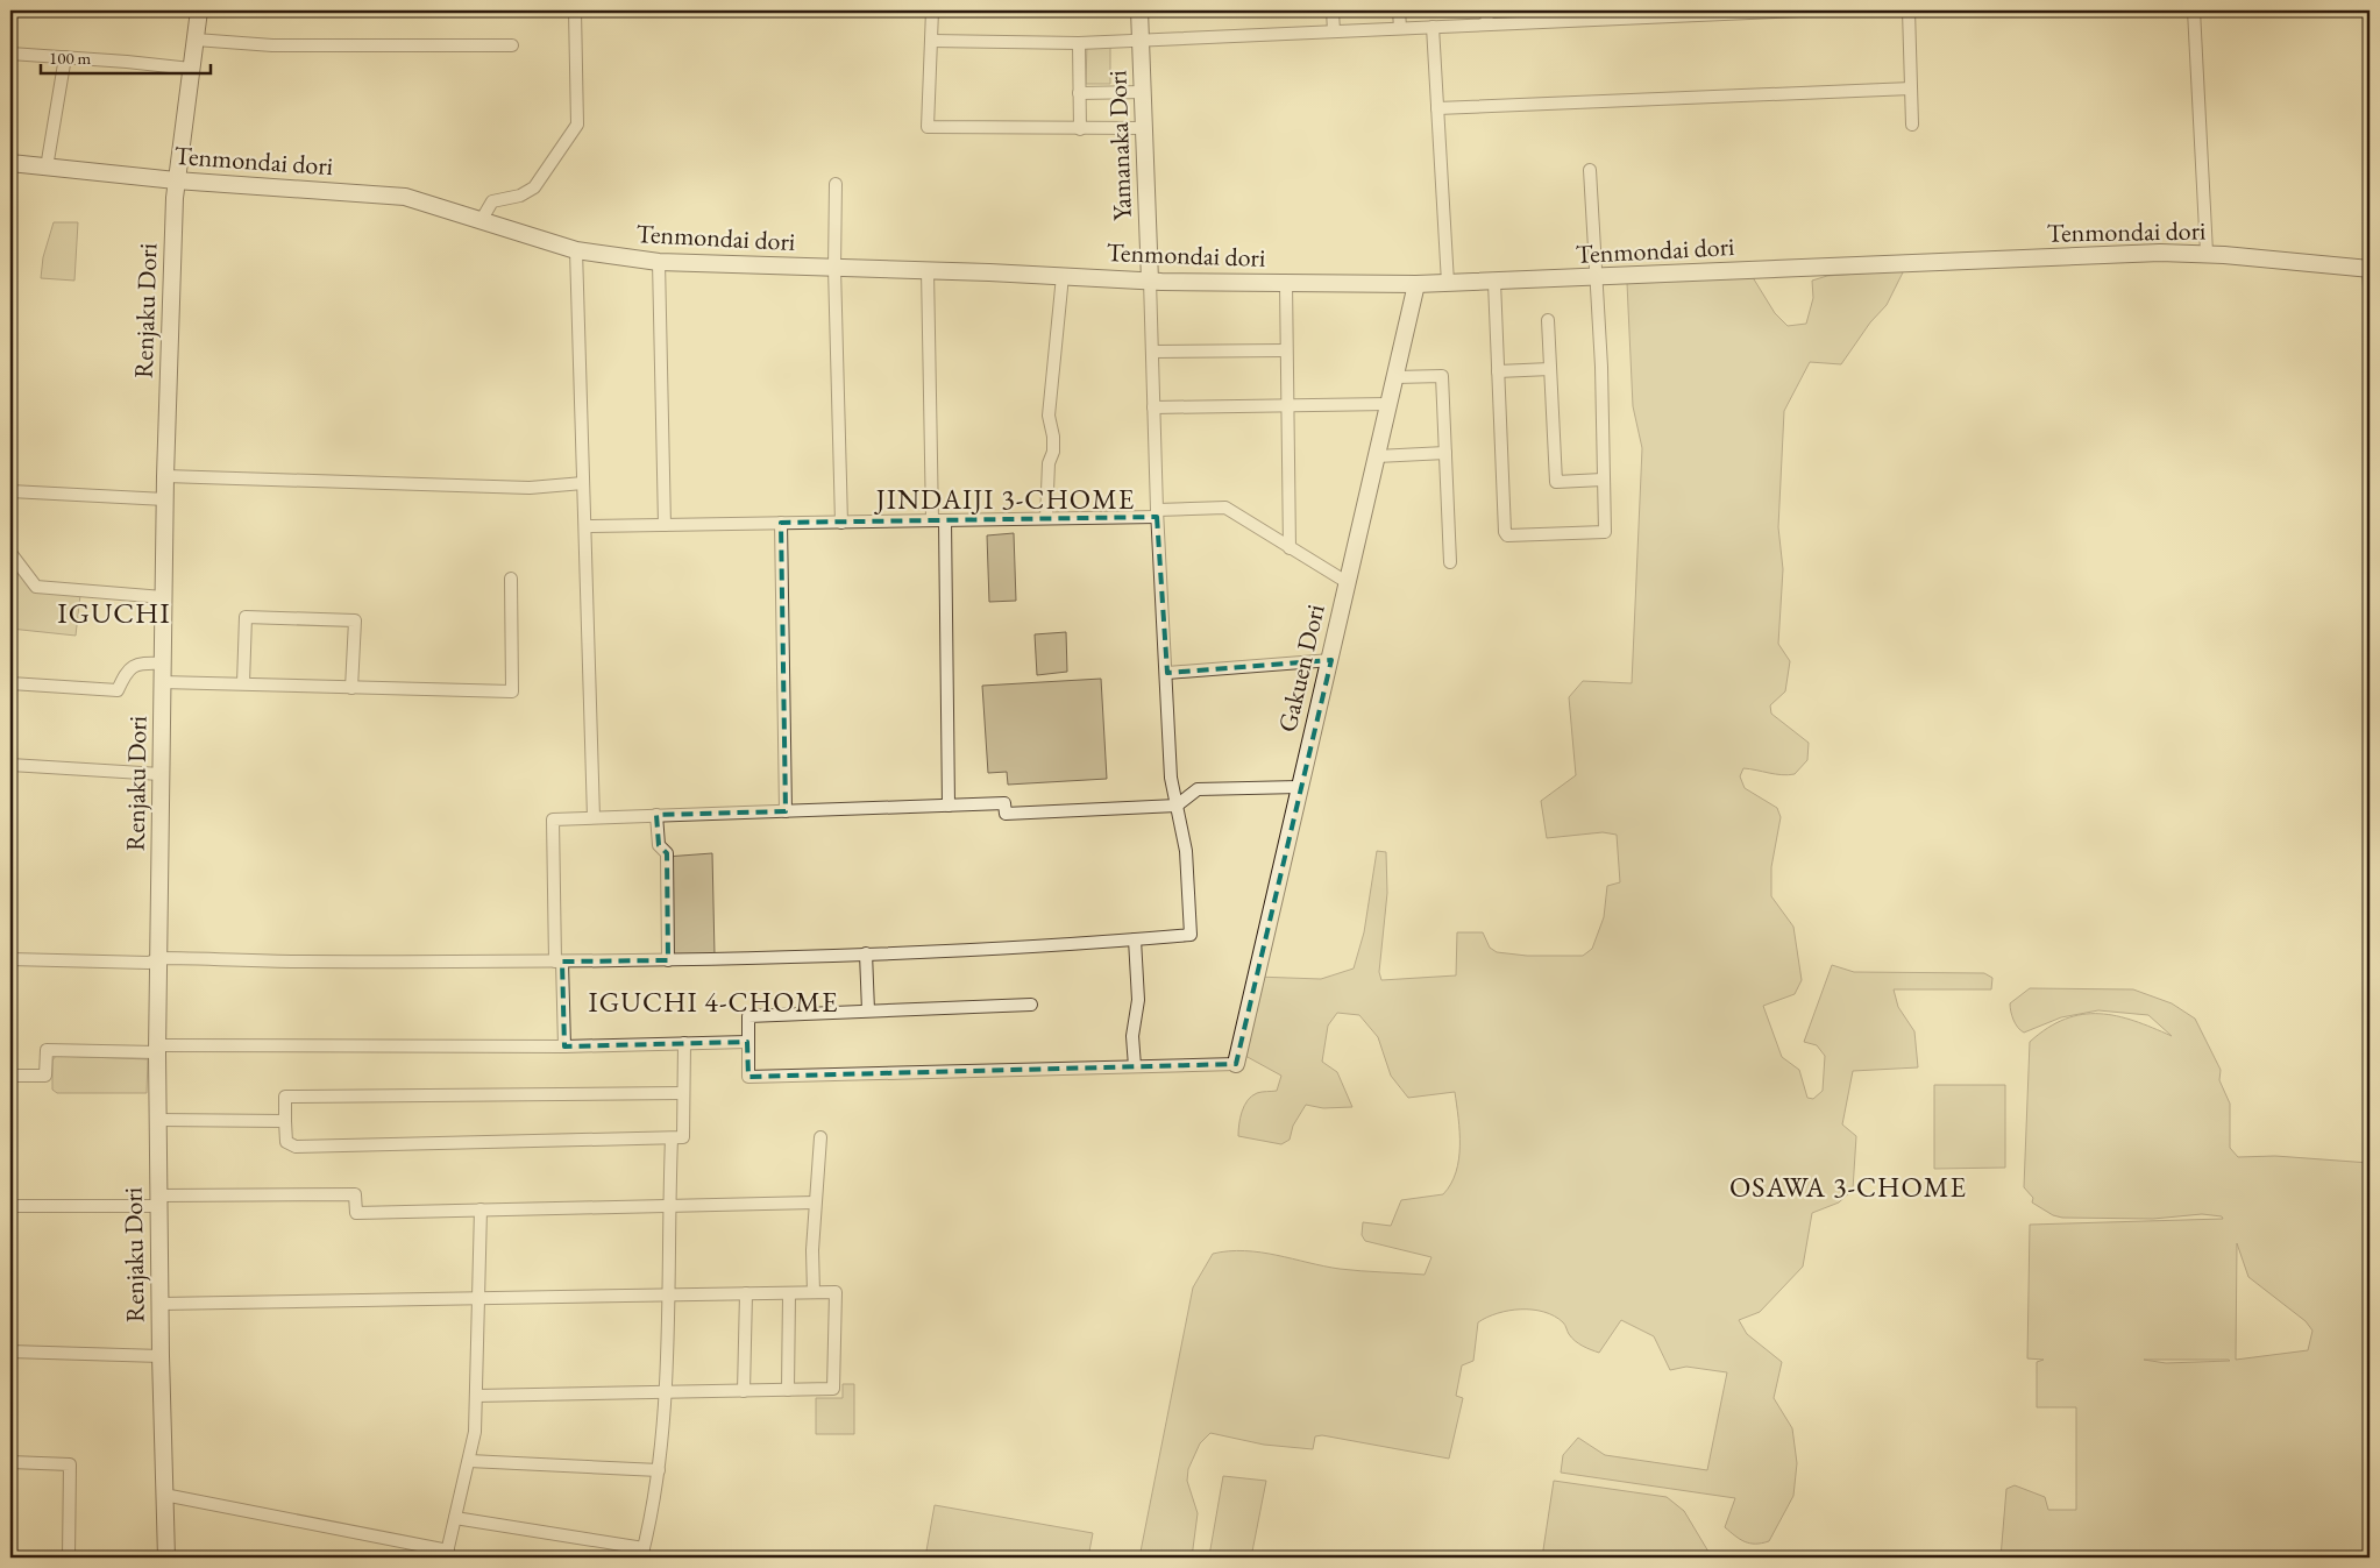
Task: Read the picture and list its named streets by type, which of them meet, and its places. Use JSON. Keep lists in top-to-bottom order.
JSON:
{
  "streets": {
    "main road": [
      "Yamanaka Dori",
      "Tenmondai dori",
      "Renjaku Dori",
      "Gakuen Dori"
    ]
  },
  "crossings": [
    ["Yamanaka Dori", "Tenmondai dori"],
    ["Tenmondai dori", "Renjaku Dori"],
    ["Tenmondai dori", "Gakuen Dori"]
  ],
  "districts": [
    "JINDAIJI 3-CHOME",
    "IGUCHI",
    "IGUCHI 4-CHOME",
    "OSAWA 3-CHOME"
  ],
  "scale_bar": "100 m"
}
